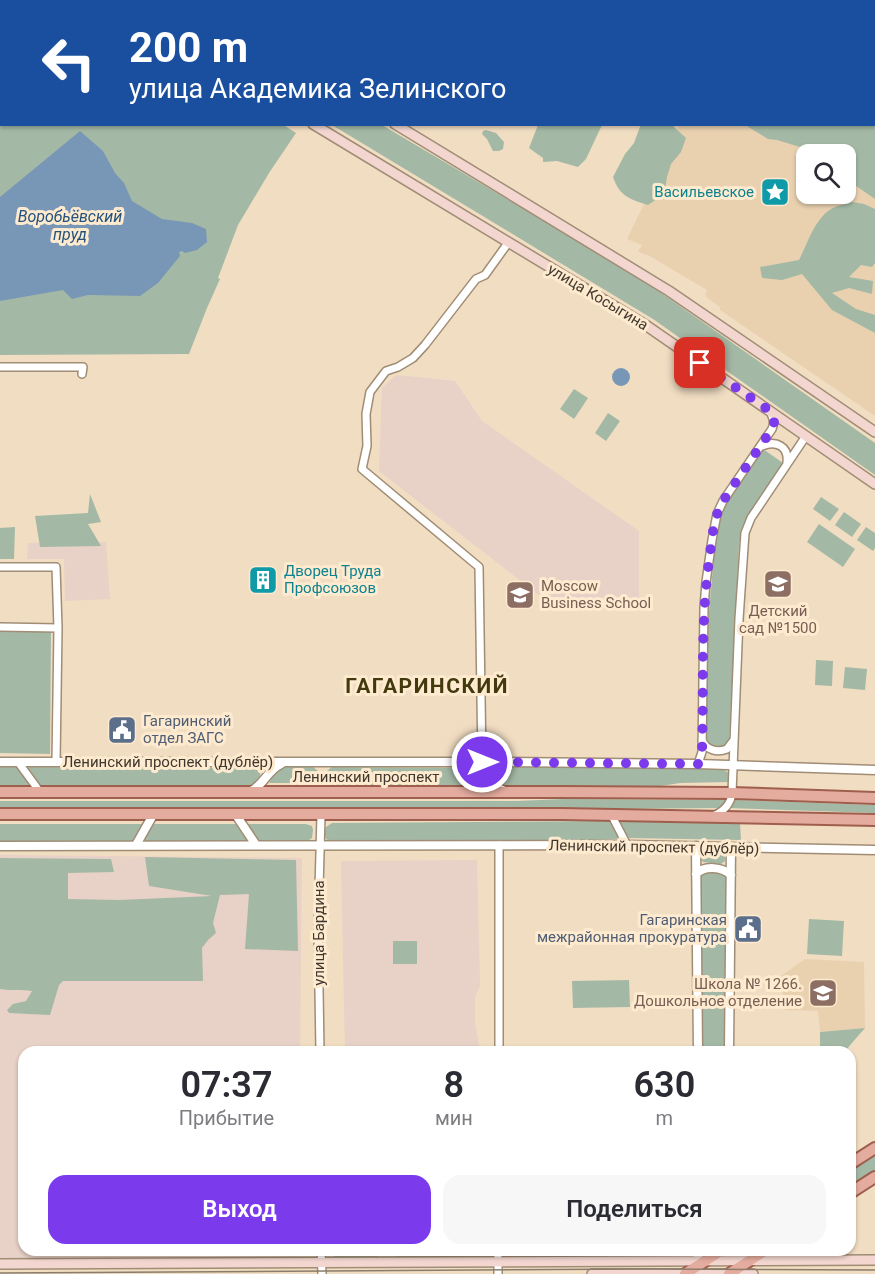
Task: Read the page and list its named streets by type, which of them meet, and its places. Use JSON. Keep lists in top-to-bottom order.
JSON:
{
  "streets": {
    "main road": ["улица Косыгина", "Ленинский проспект"],
    "street": ["Ленинский проспект (дублёр)", "улица Бардина"]
  },
  "crossings": [
    ["Ленинский проспект (дублёр)", "улица Бардина"]
  ],
  "districts": ["ГАГАРИНСКИЙ"],
  "water": ["Воробьёвский пруд"],
  "places": {
    "place": ["Васильевское"],
    "building": ["Дворец Труда Профсоюзов"],
    "school or university": ["Детский сад №1500", "Moscow Business School", "Школа № 1266. Дошкольное отделение"],
    "public building": ["Гагаринский отдел ЗАГС", "Гагаринская межрайонная прокуратура"]
  },
  "page": {
    "turn": ["200 m", "улица Академика Зелинского"],
    "eta": [
      "07:37",
      "Прибытие",
      "8",
      "мин",
      "630",
      "m"
    ],
    "buttons": ["Выход", "Поделиться"]
  }
}
